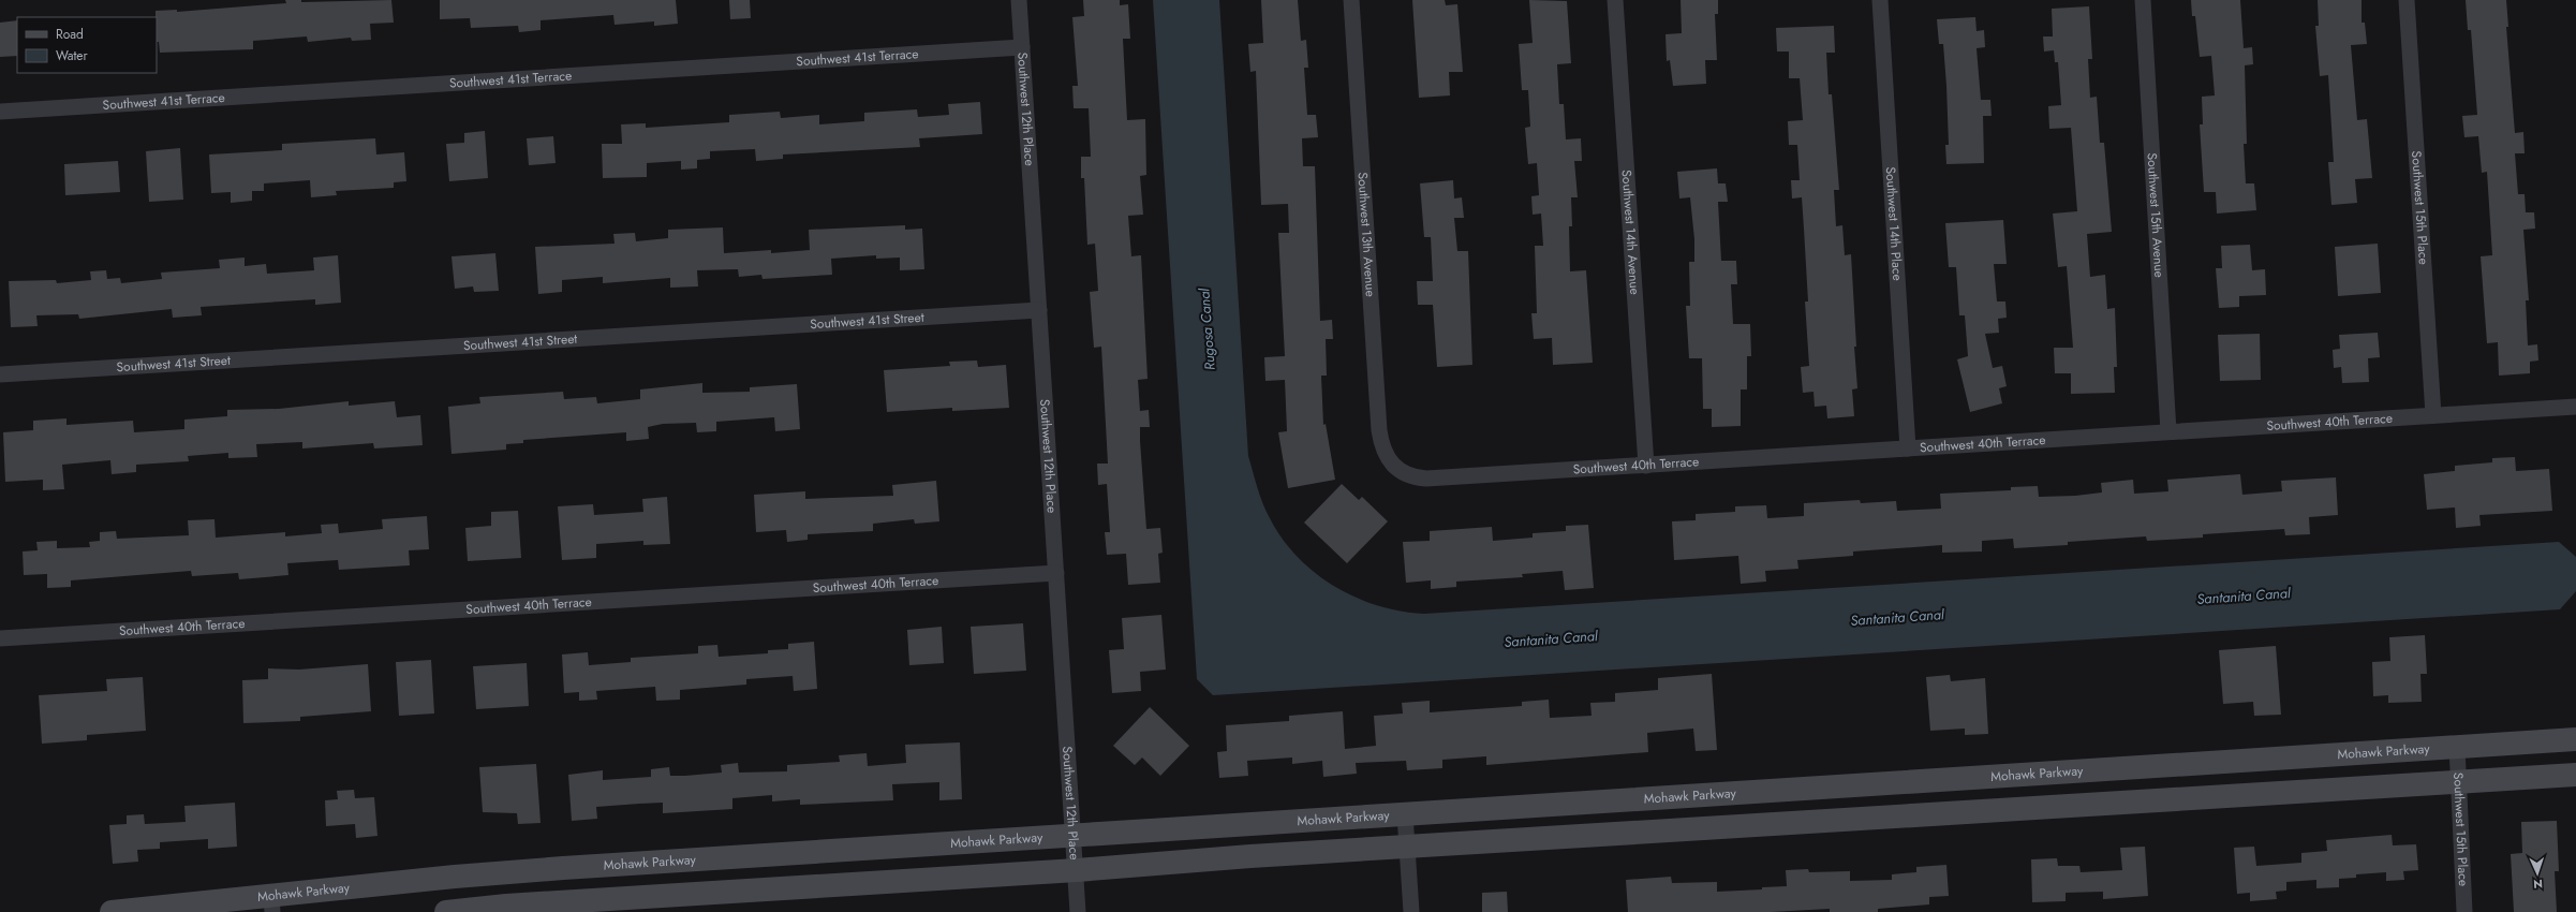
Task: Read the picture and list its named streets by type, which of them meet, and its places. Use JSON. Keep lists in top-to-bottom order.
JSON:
{
  "streets": {
    "street": [
      "Southwest 41st Terrace",
      "Southwest 12th Place",
      "Southwest 15th Place",
      "Southwest 15th Avenue",
      "Southwest 14th Place",
      "Southwest 14th Avenue",
      "Southwest 13th Avenue",
      "Southwest 41st Street",
      "Southwest 40th Terrace",
      "Mohawk Parkway"
    ]
  },
  "crossings": [
    ["Southwest 41st Terrace", "Southwest 12th Place"],
    ["Southwest 12th Place", "Southwest 41st Street"],
    ["Southwest 12th Place", "Southwest 40th Terrace"],
    ["Southwest 12th Place", "Mohawk Parkway"],
    ["Southwest 15th Place", "Southwest 40th Terrace"],
    ["Southwest 15th Place", "Mohawk Parkway"],
    ["Southwest 15th Avenue", "Southwest 40th Terrace"],
    ["Southwest 14th Place", "Southwest 40th Terrace"],
    ["Southwest 14th Avenue", "Southwest 40th Terrace"],
    ["Southwest 13th Avenue", "Southwest 40th Terrace"]
  ],
  "water": ["Rugosa Canal", "Santanita Canal"],
  "legend": ["Road", "Water"],
  "north": "bottom"
}
